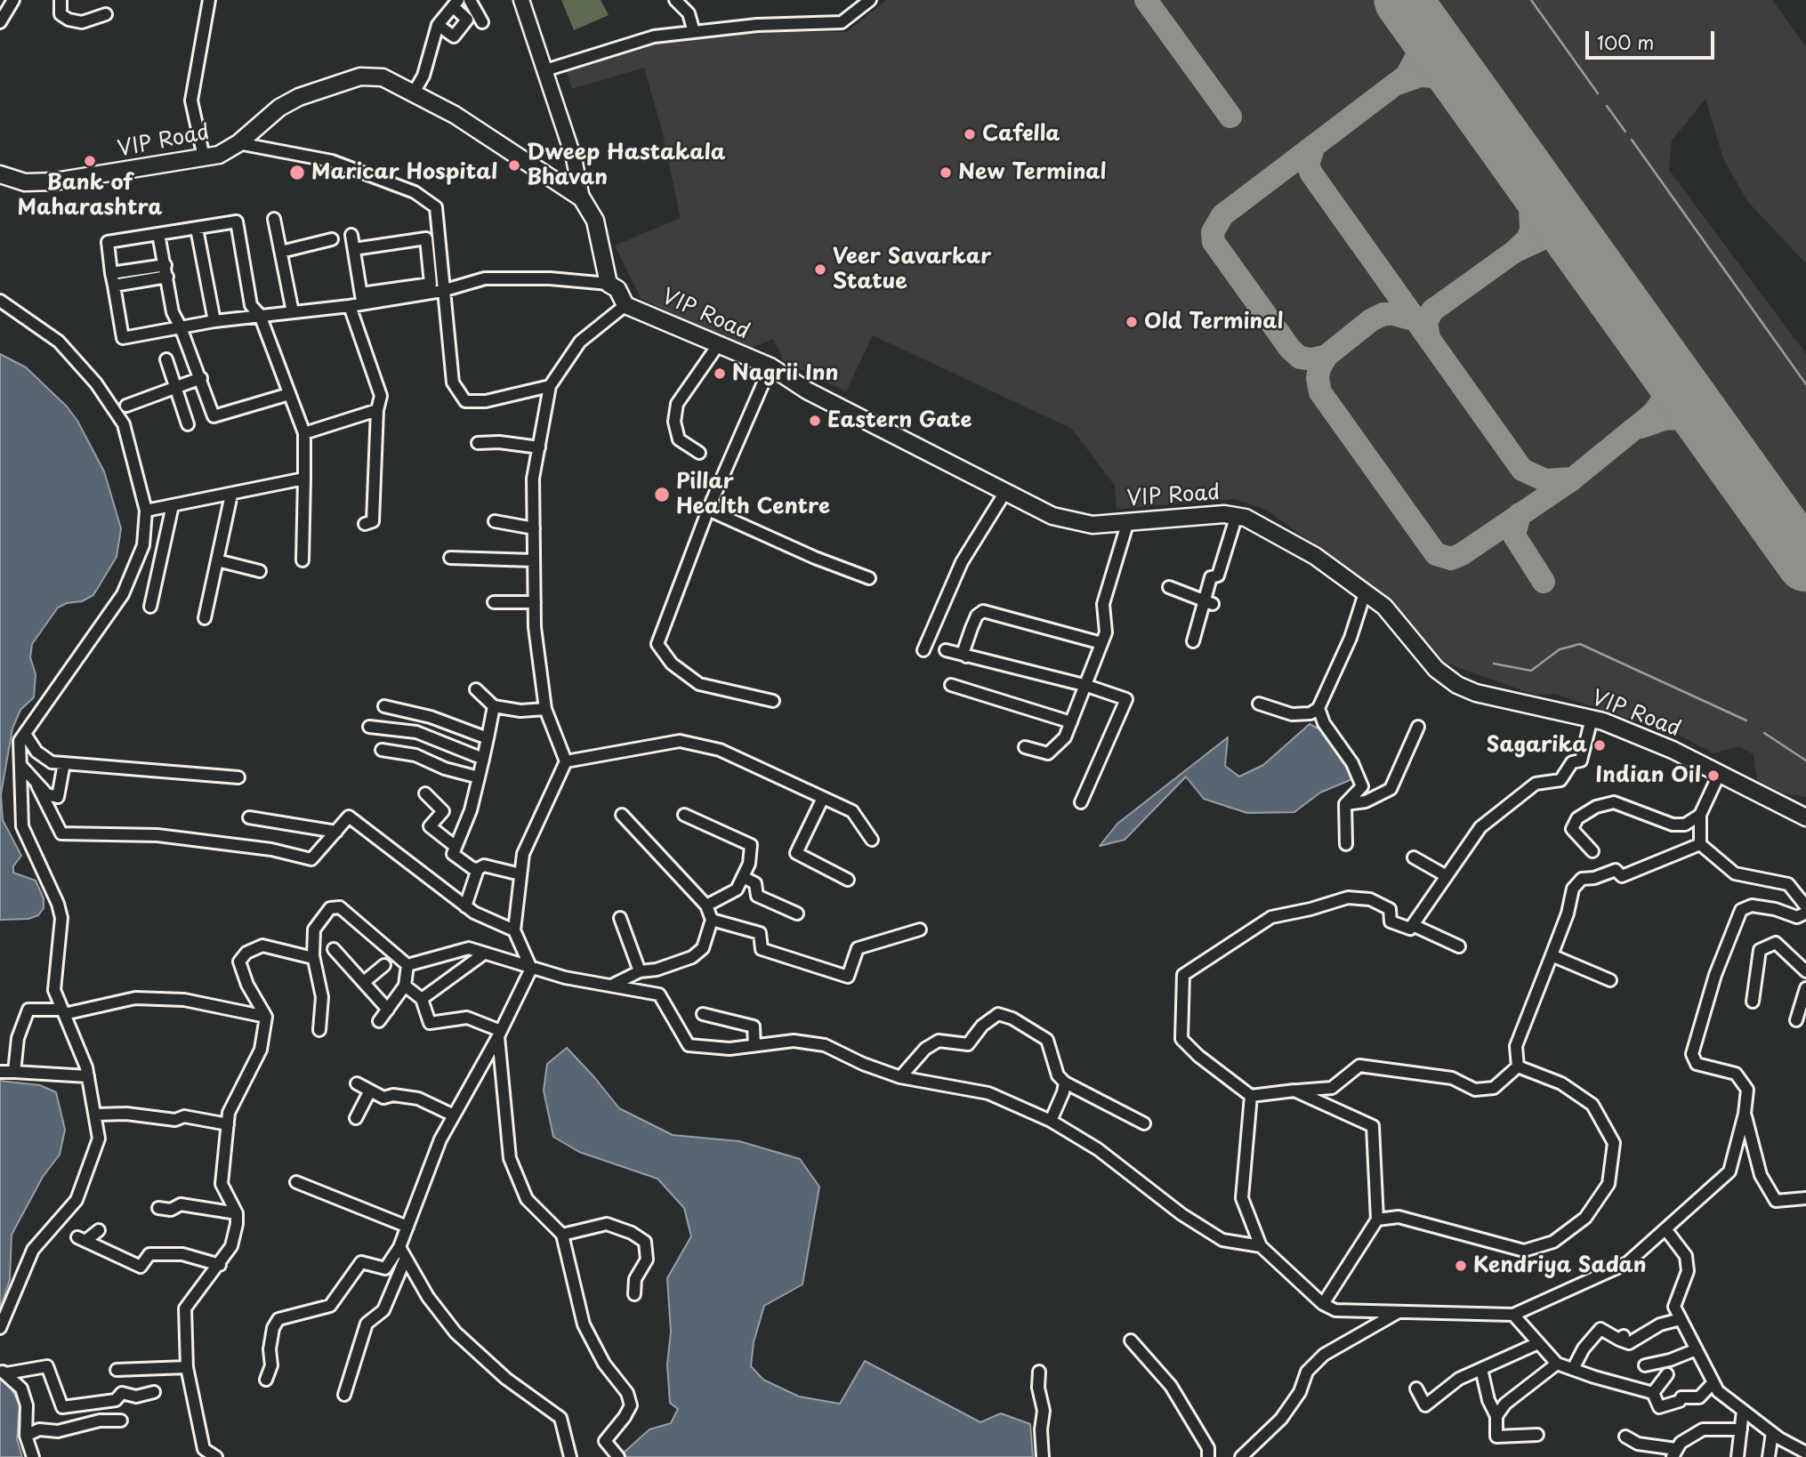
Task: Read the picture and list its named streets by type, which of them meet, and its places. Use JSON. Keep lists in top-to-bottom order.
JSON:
{
  "streets": {
    "highway": ["VIP Road"]
  },
  "places": [
    "Cafella",
    "Bank of Maharashtra",
    "Dweep Hastakala Bhavan",
    "Maricar Hospital",
    "New Terminal",
    "Veer Savarkar Statue",
    "Old Terminal",
    "Nagrii Inn",
    "Eastern Gate",
    "Pillar Health Centre",
    "Sagarika",
    "Indian Oil",
    "Kendriya Sadan"
  ],
  "scale_bar": "100 m"
}
